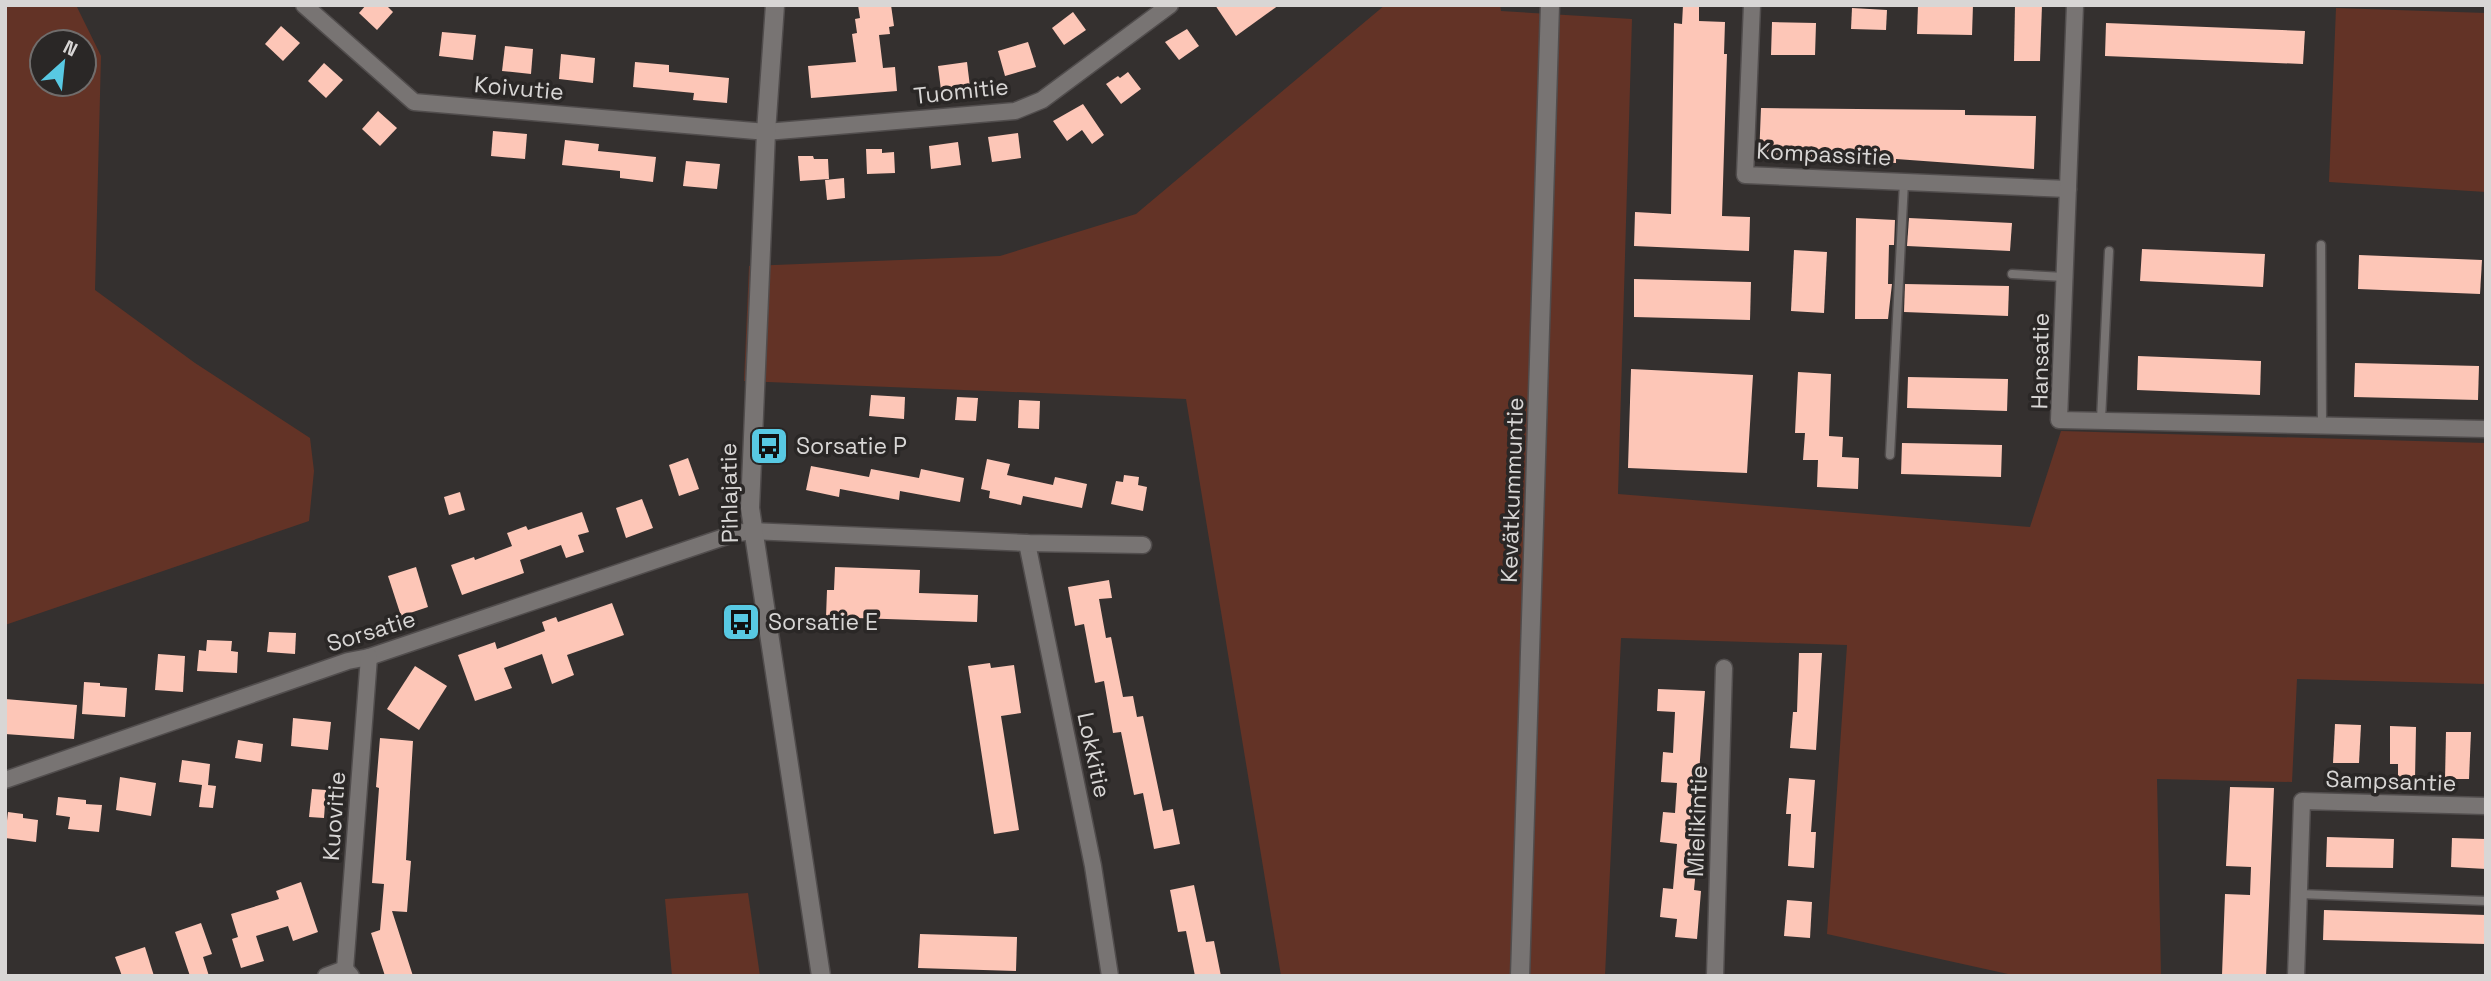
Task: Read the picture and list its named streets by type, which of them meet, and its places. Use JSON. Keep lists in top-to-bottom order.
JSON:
{
  "streets": {
    "street": [
      "Koivutie",
      "Tuomitie",
      "Kompassitie",
      "Hansatie",
      "Kevätkummuntie",
      "Pihlajatie",
      "Sorsatie",
      "Lokkitie",
      "Sampsantie",
      "Kuovitie",
      "Mielikintie"
    ]
  },
  "crossings": [
    ["Koivutie", "Tuomitie"],
    ["Koivutie", "Pihlajatie"],
    ["Tuomitie", "Pihlajatie"],
    ["Kompassitie", "Hansatie"],
    ["Pihlajatie", "Sorsatie"],
    ["Sorsatie", "Kuovitie"]
  ],
  "places": {
    "bus stop": ["Sorsatie P", "Sorsatie E"]
  },
  "north": "top right"
}
